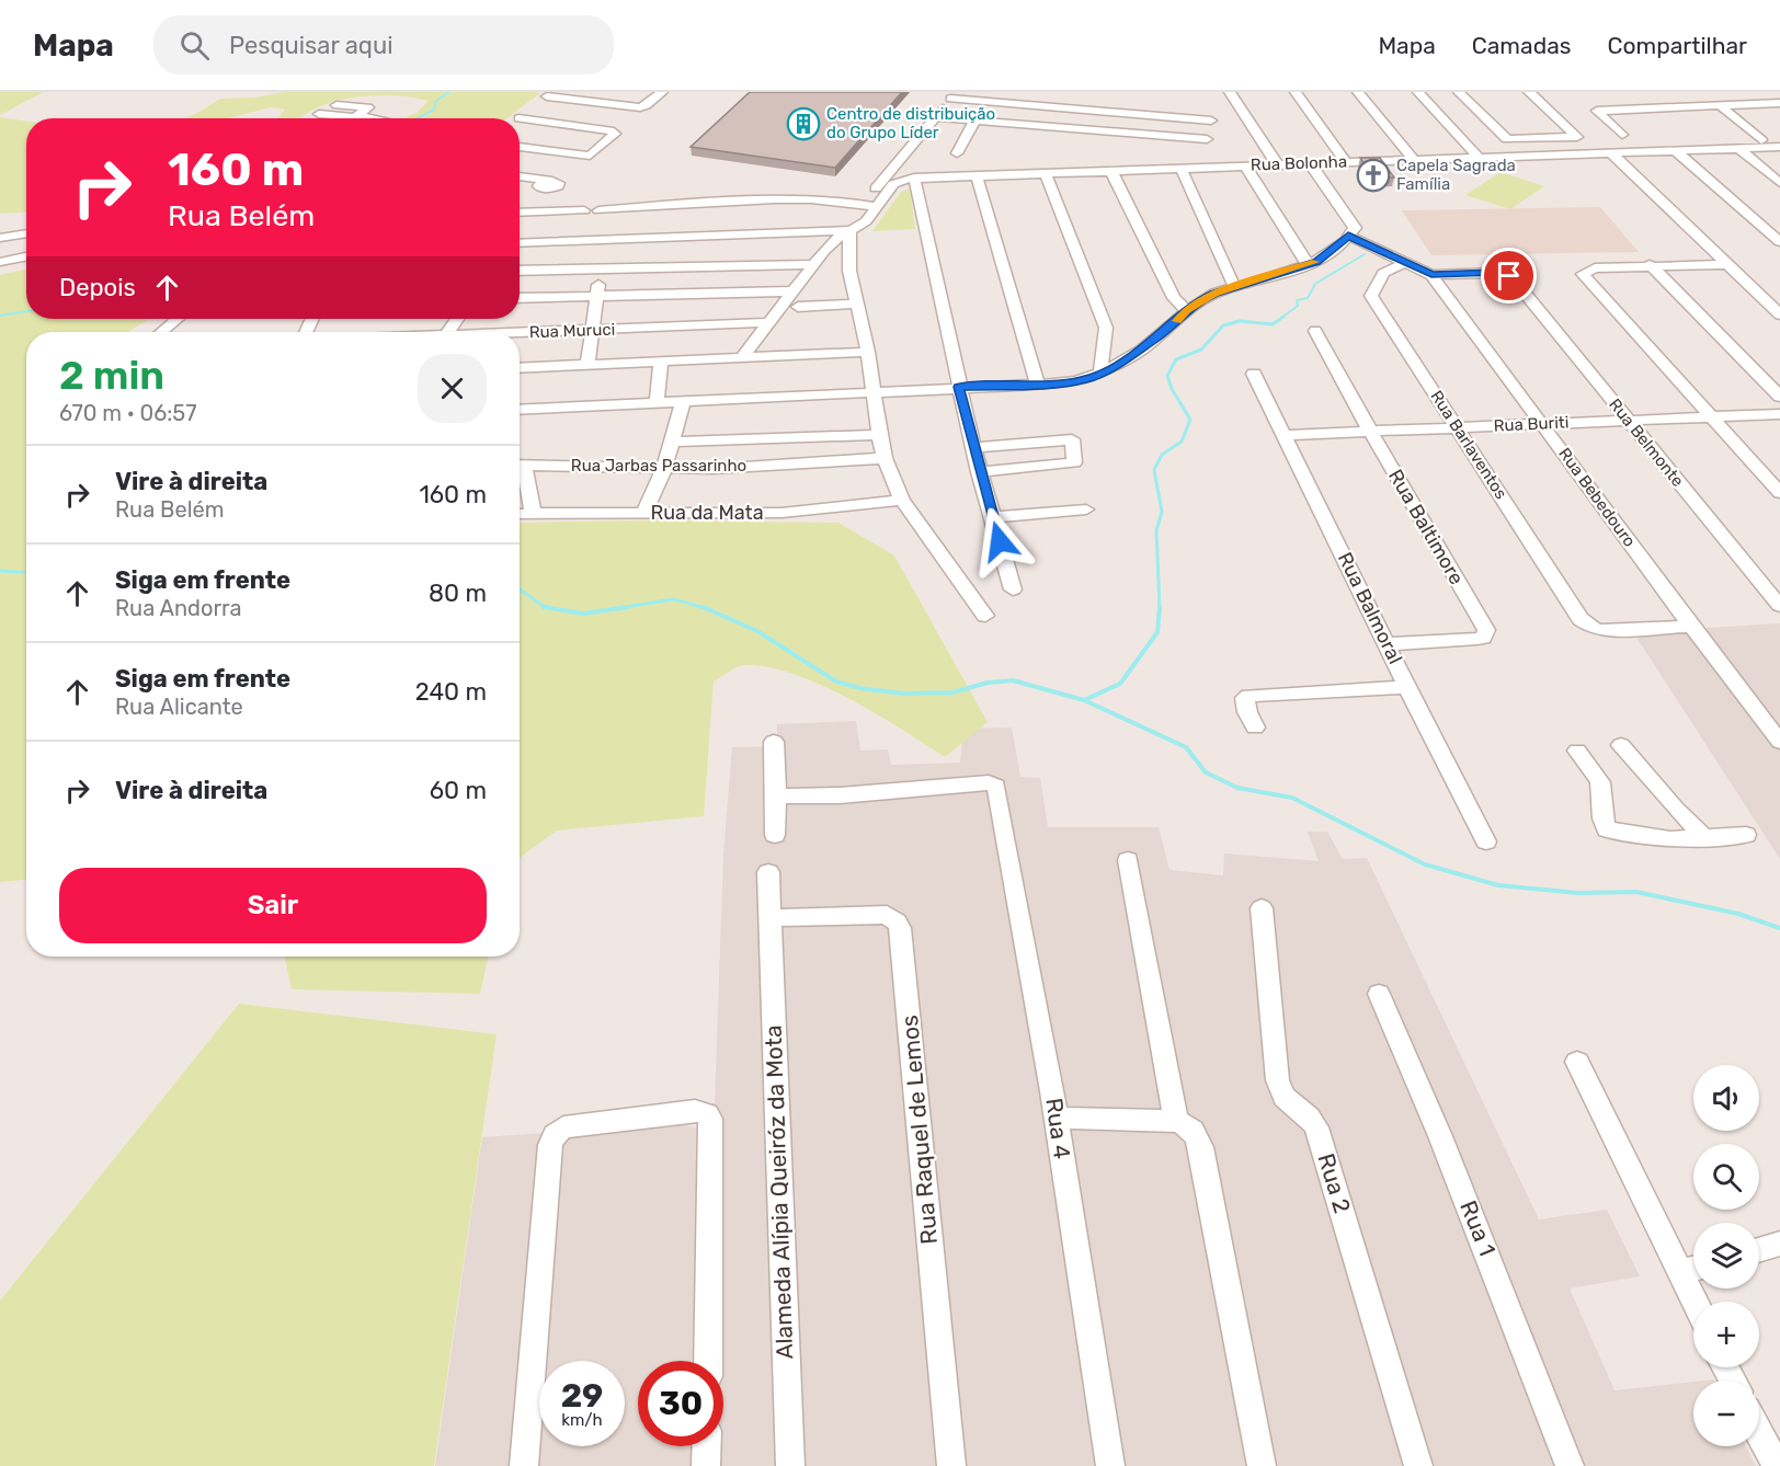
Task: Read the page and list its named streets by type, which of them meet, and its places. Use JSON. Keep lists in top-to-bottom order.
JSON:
{
  "streets": {
    "street": [
      "Rua Bolonha",
      "Rua Muruci",
      "Rua Buriti",
      "Rua Belmonte",
      "Rua Barlaventos",
      "Rua Jarbas Passarinho",
      "Rua Bebedouro",
      "Rua da Mata",
      "Rua Baltimore",
      "Rua Balmoral",
      "Rua 4",
      "Rua Raquel de Lemos",
      "Rua 2",
      "Alameda Alípia Queiróz da Mota",
      "Rua 1"
    ]
  },
  "crossings": [
    ["Rua Buriti", "Rua Belmonte"],
    ["Rua Buriti", "Rua Barlaventos"],
    ["Rua Buriti", "Rua Bebedouro"],
    ["Rua Buriti", "Rua Baltimore"],
    ["Rua Buriti", "Rua Balmoral"],
    ["Rua Belmonte", "Rua Bebedouro"],
    ["Rua Barlaventos", "Rua Bebedouro"],
    ["Rua Baltimore", "Rua Balmoral"],
    ["Rua Raquel de Lemos", "Alameda Alípia Queiróz da Mota"]
  ],
  "places": {
    "building": ["Centro de distribuição do Grupo Líder"],
    "church": ["Capela Sagrada Família"]
  },
  "page": {
    "header": "Mapa",
    "search": "Pesquisar aqui",
    "nav": ["Mapa", "Camadas", "Compartilhar"],
    "turn": ["160 m", "Rua Belém"],
    "then": "Depois",
    "heading": ["2 min", "670 m · 06:57"],
    "list": [
      {
        "name": "Vire à direita",
        "note": "Rua Belém",
        "value": "160 m"
      },
      {
        "name": "Siga em frente",
        "note": "Rua Andorra",
        "value": "80 m"
      },
      {
        "name": "Siga em frente",
        "note": "Rua Alicante",
        "value": "240 m"
      },
      {
        "name": "Vire à direita",
        "value": "60 m"
      }
    ],
    "buttons": "Sair",
    "map_buttons": ["+", "−"],
    "speed": "29 km/h",
    "limit": "30"
  }
}
